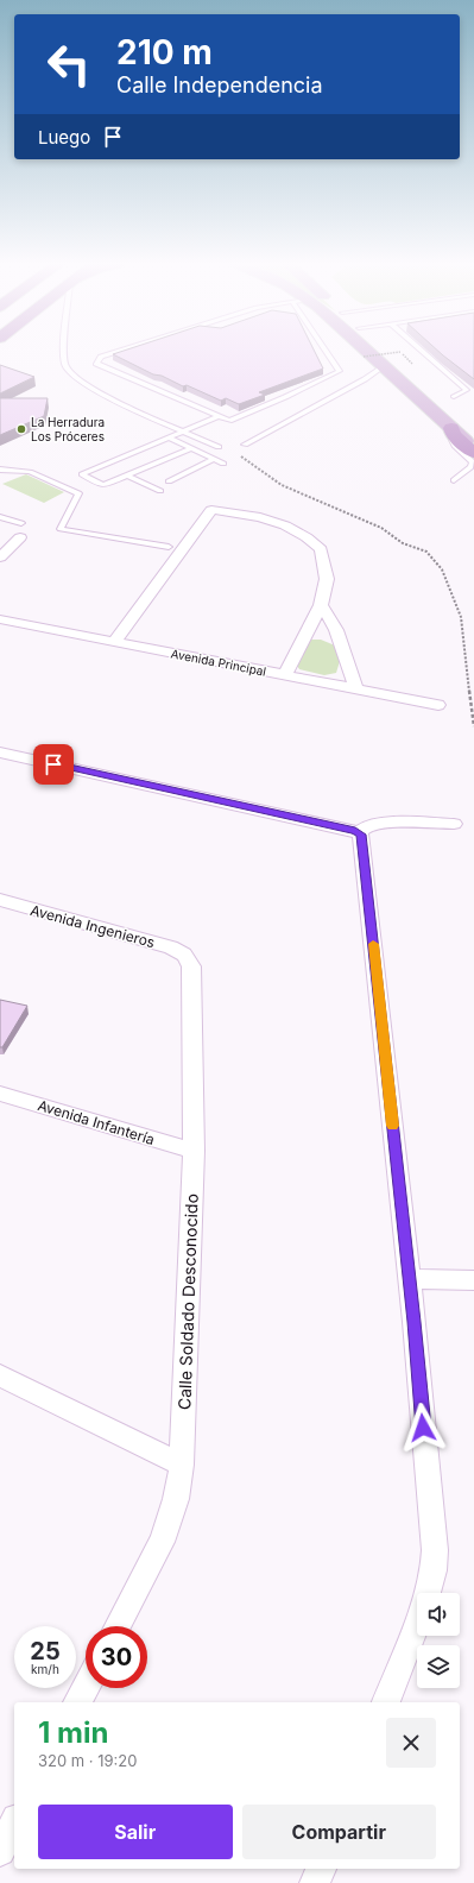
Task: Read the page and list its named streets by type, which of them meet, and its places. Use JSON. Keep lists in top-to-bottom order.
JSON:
{
  "streets": {
    "street": [
      "Avenida Principal",
      "Avenida Ingenieros",
      "Avenida Infantería",
      "Calle Soldado Desconocido"
    ]
  },
  "crossings": [
    ["Avenida Ingenieros", "Calle Soldado Desconocido"],
    ["Avenida Infantería", "Calle Soldado Desconocido"]
  ],
  "places": ["La Herradura Los Próceres"],
  "page": {
    "turn": ["210 m", "Calle Independencia"],
    "then": "Luego",
    "speed": "25 km/h",
    "limit": "30",
    "heading": ["1 min", "320 m · 19:20"],
    "buttons": ["Salir", "Compartir"]
  }
}
